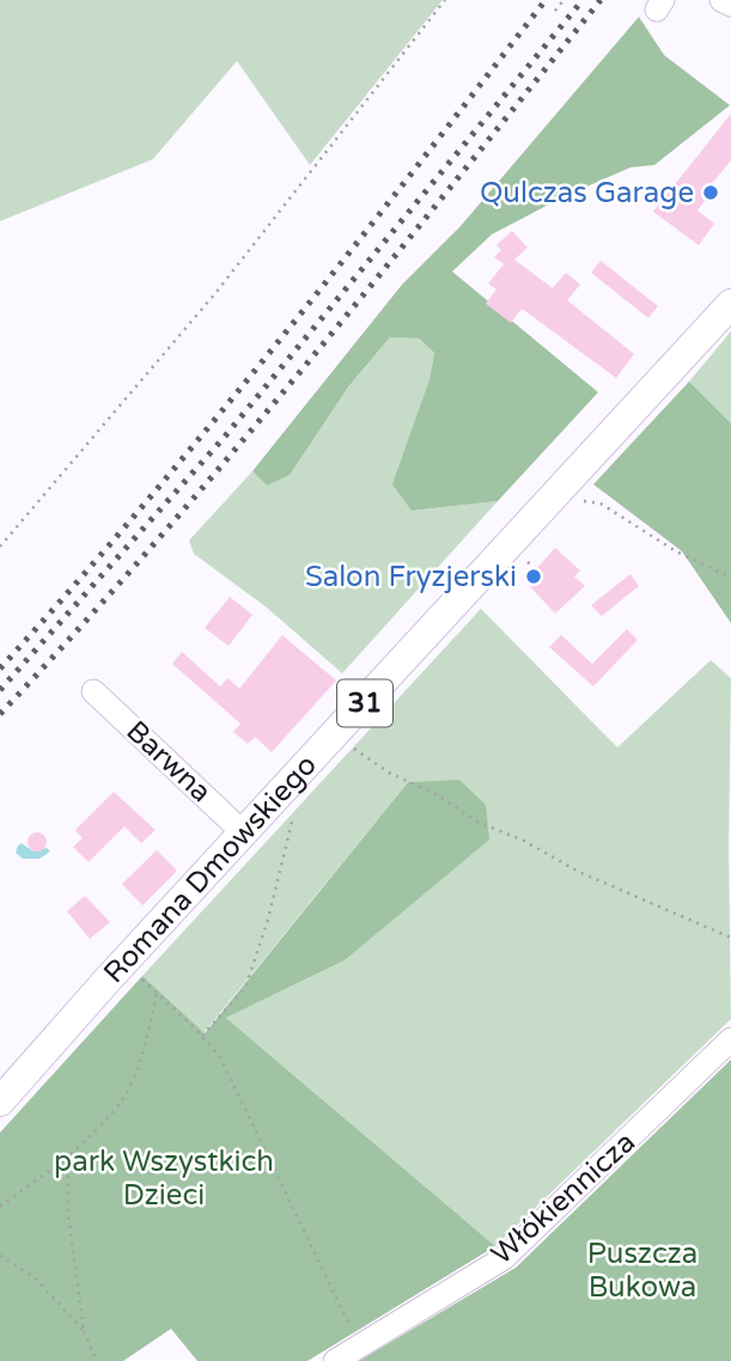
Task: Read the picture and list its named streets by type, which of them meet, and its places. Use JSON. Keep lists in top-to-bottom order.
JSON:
{
  "streets": {
    "main road": ["31", "Romana Dmowskiego"],
    "street": ["Barwna", "Włókiennicza"]
  },
  "crossings": [
    ["Barwna", "Romana Dmowskiego"]
  ],
  "parks": ["park Wszystkich Dzieci", "Puszcza Bukowa"],
  "places": ["Qulczas Garage", "Salon Fryzjerski"]
}
